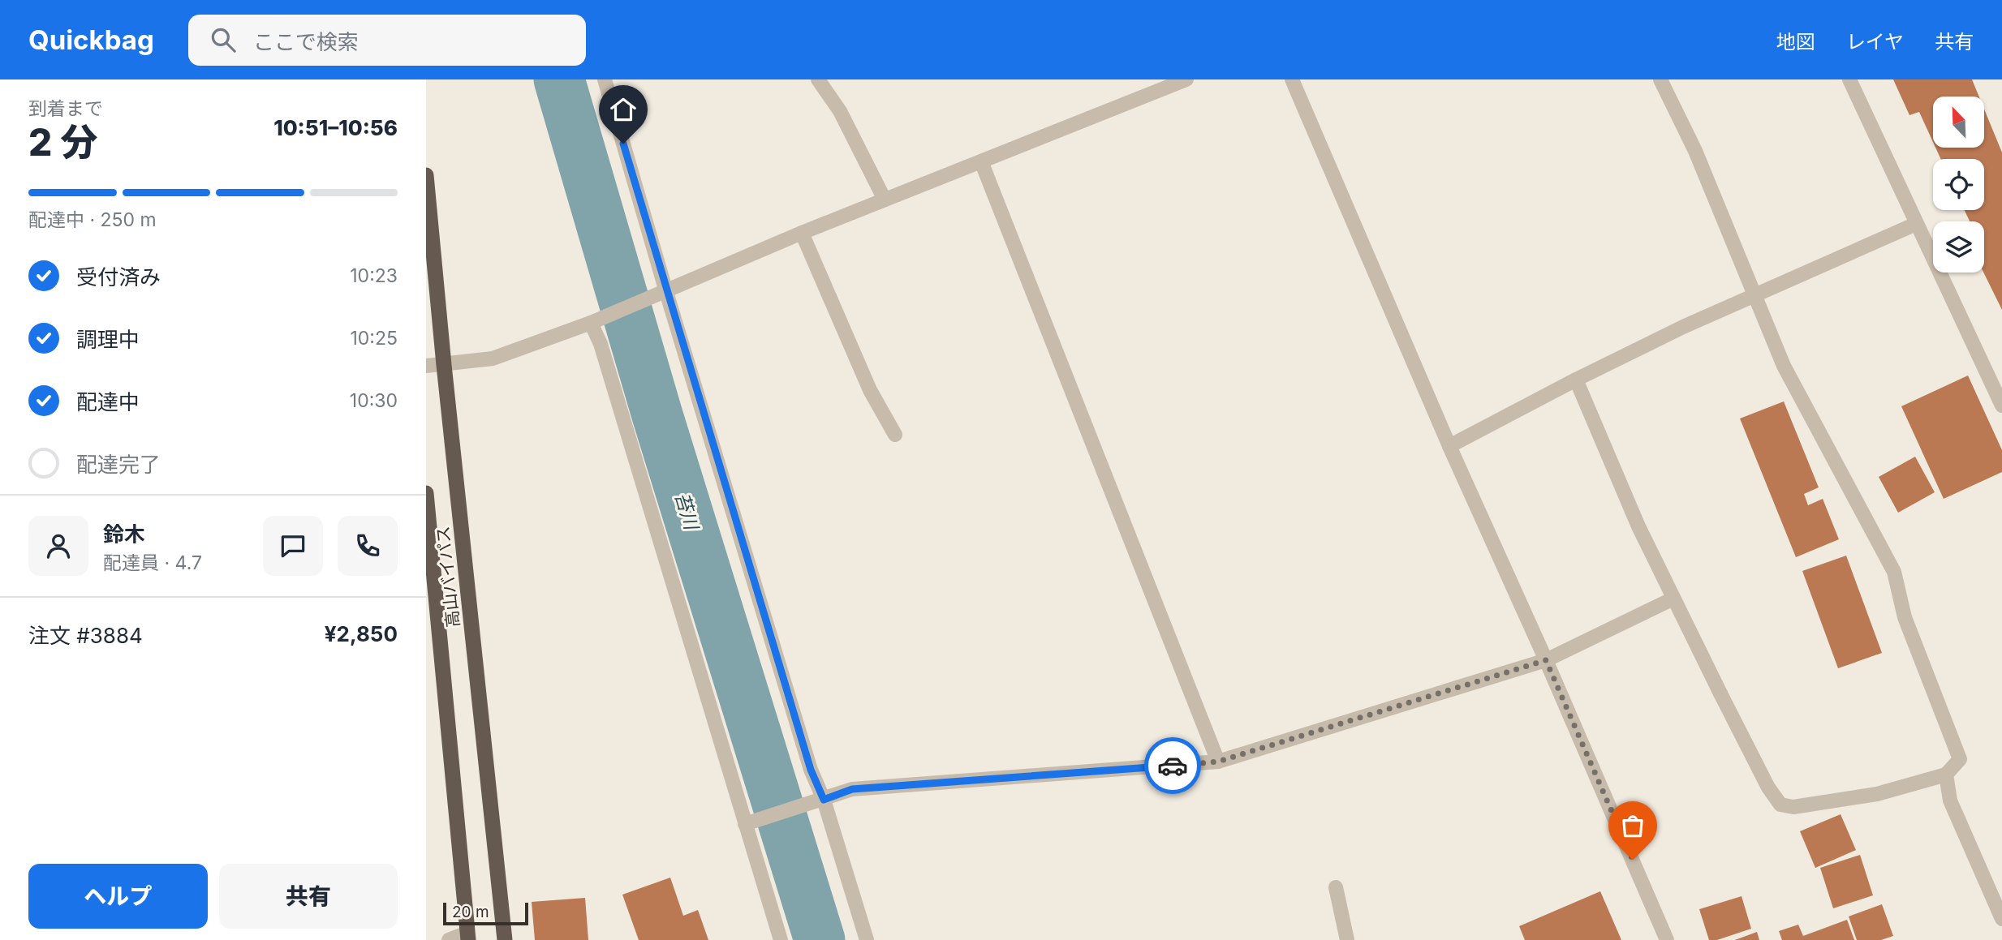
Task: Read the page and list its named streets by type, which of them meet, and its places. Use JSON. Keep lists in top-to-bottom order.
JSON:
{
  "streets": {
    "highway": ["高山バイパス"]
  },
  "water": ["苔川"],
  "scale_bar": "20 m",
  "north": "top left",
  "page": {
    "header": "Quickbag",
    "search": "ここで検索",
    "nav": ["地図", "レイヤ", "共有"],
    "heading": ["2 分", "到着まで", "10:51–10:56"],
    "panel": [
      "鈴木",
      "配達員 · 4.7",
      "注文 #3884",
      "¥2,850"
    ],
    "bar": "配達中 · 250 m",
    "list": [
      ["受付済み", "10:23"],
      ["調理中", "10:25"],
      ["配達中", "10:30"],
      "配達完了"
    ],
    "buttons": ["ヘルプ", "共有"],
    "scale": "20 m"
  }
}
